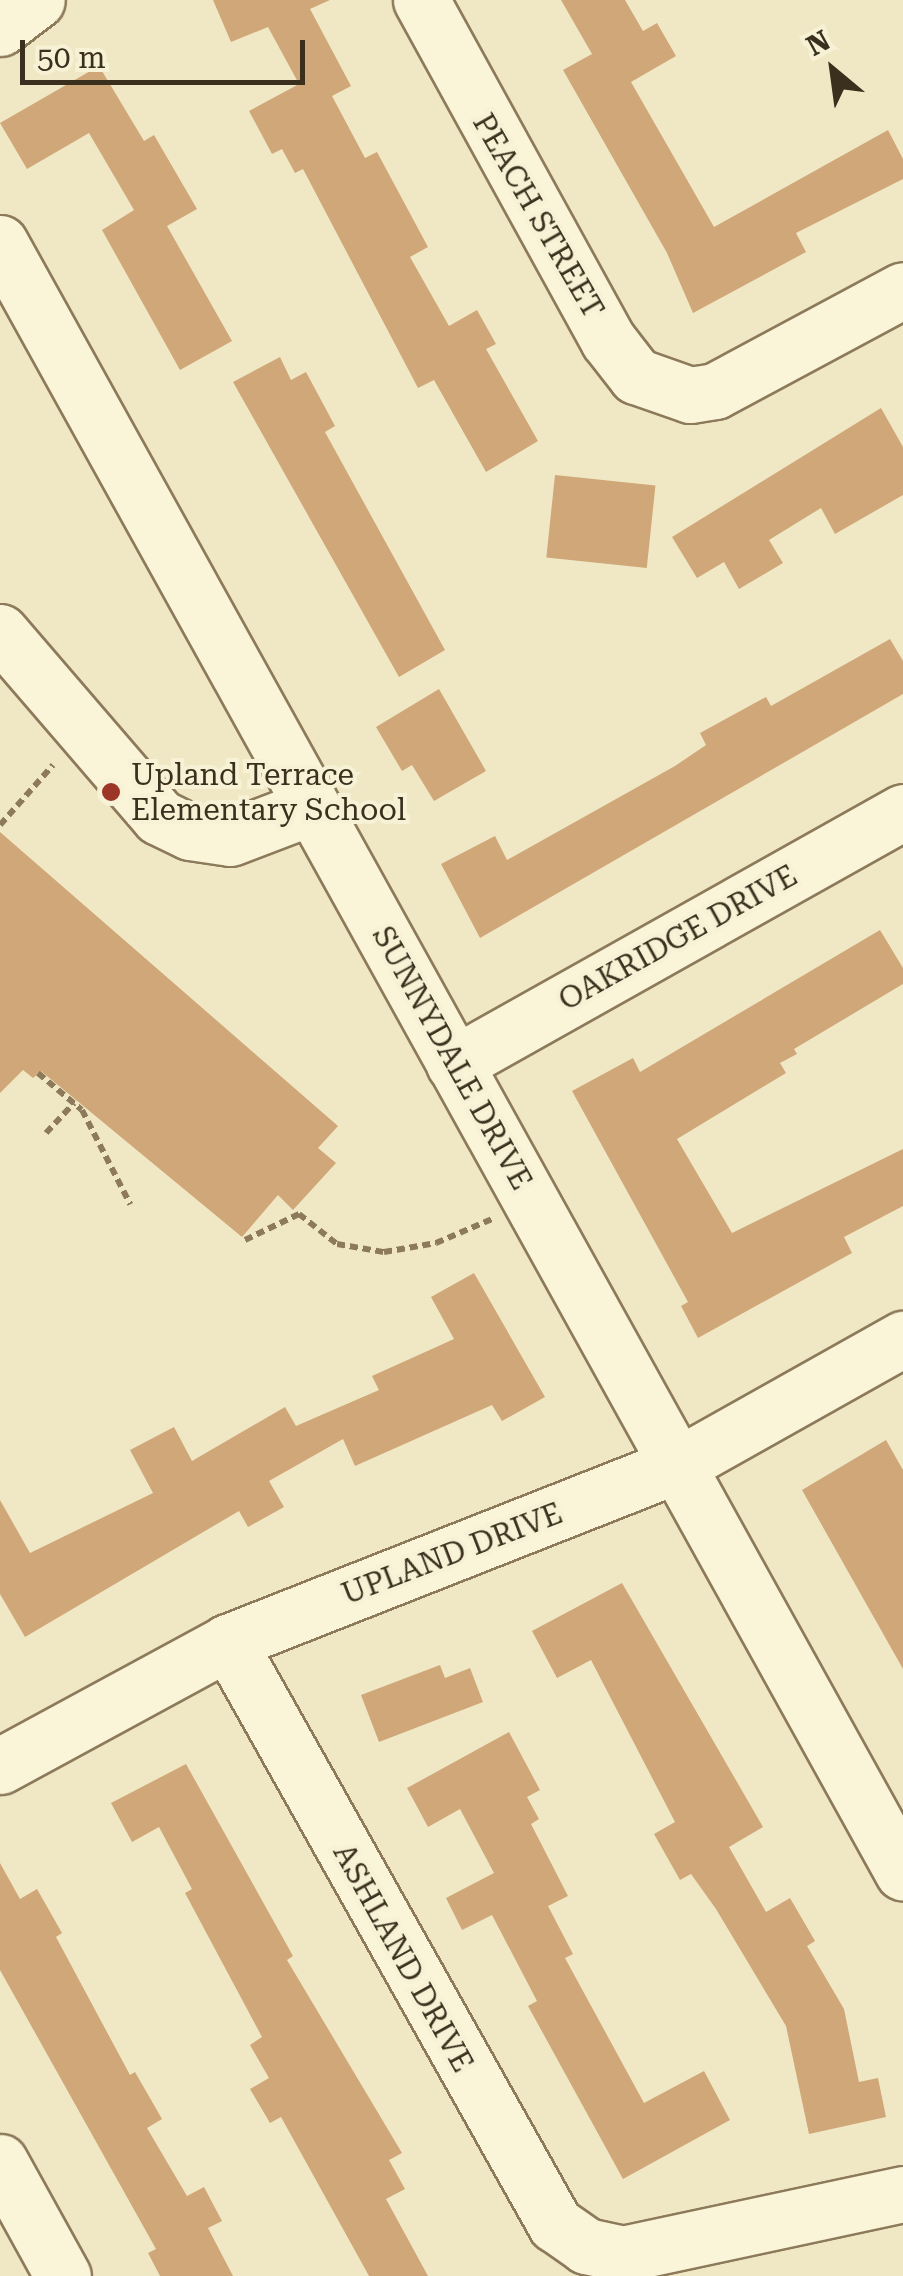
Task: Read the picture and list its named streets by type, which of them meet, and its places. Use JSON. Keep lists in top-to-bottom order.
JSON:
{
  "streets": {
    "street": [
      "PEACH STREET",
      "OAKRIDGE DRIVE",
      "SUNNYDALE DRIVE",
      "UPLAND DRIVE",
      "ASHLAND DRIVE"
    ]
  },
  "crossings": [
    ["OAKRIDGE DRIVE", "SUNNYDALE DRIVE"],
    ["SUNNYDALE DRIVE", "UPLAND DRIVE"],
    ["UPLAND DRIVE", "ASHLAND DRIVE"]
  ],
  "places": ["Upland Terrace Elementary School"],
  "scale_bar": "50 m",
  "north": "top left"
}
